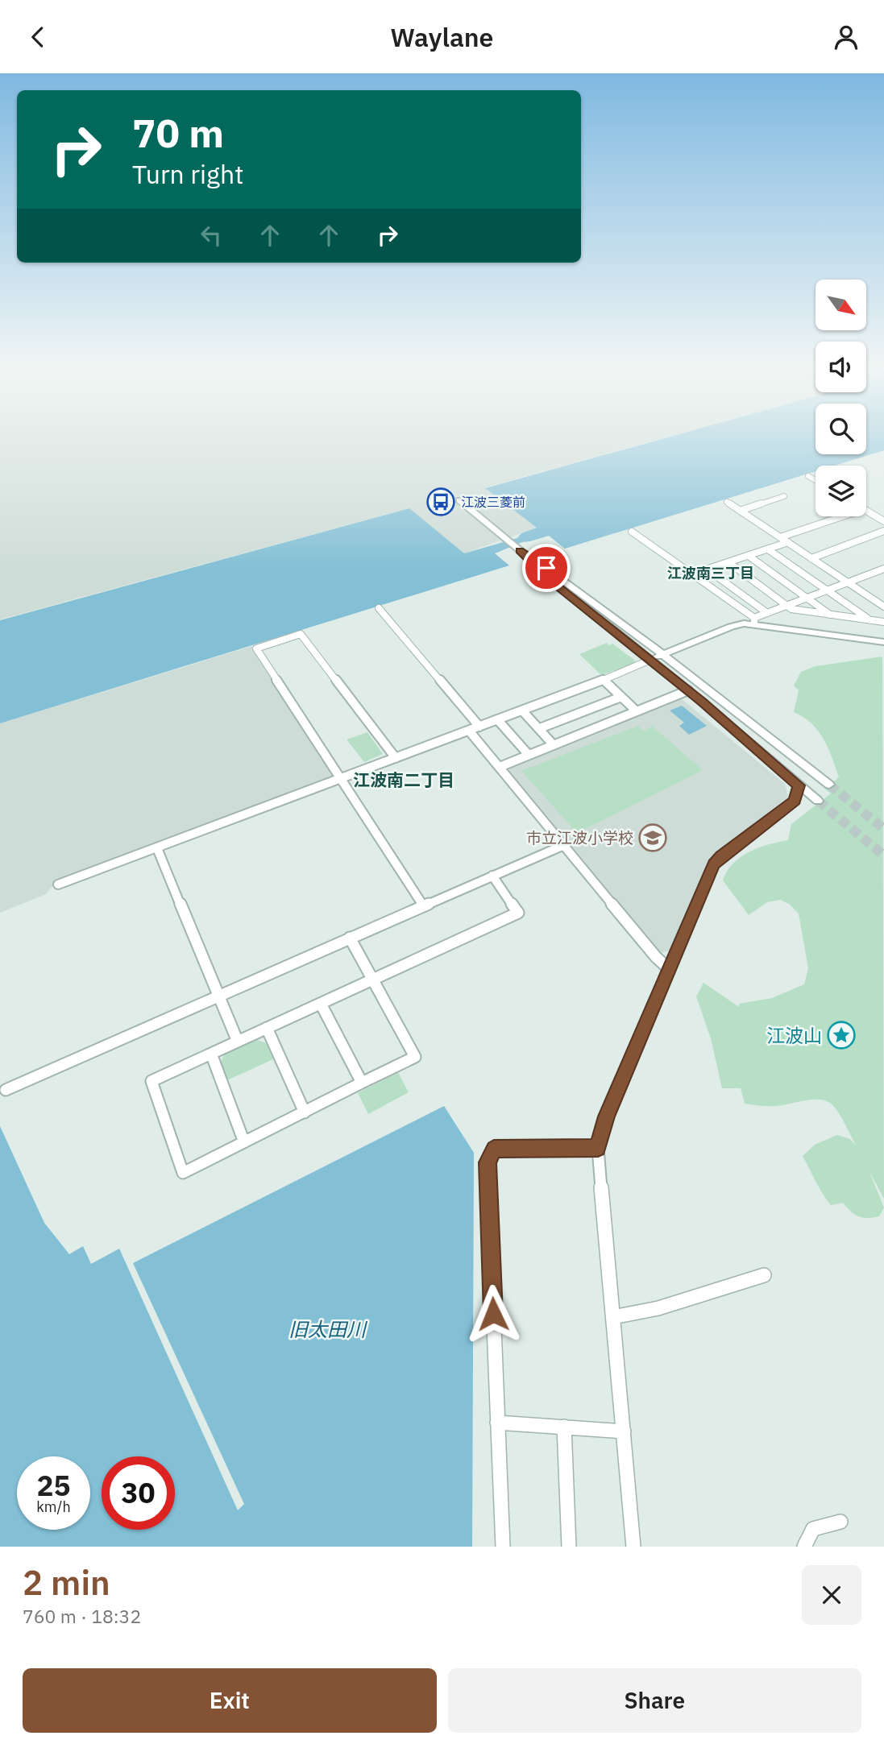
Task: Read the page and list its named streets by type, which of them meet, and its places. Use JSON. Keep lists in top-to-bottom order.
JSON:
{
  "districts": ["江波南三丁目", "江波南二丁目"],
  "water": ["旧太田川"],
  "places": {
    "bus stop": ["江波三菱前"],
    "school or university": ["市立江波小学校"],
    "place": ["江波山"]
  },
  "north": "bottom right",
  "page": {
    "header": "Waylane",
    "turn": ["70 m", "Turn right"],
    "speed": "25 km/h",
    "limit": "30",
    "heading": ["2 min", "760 m · 18:32"],
    "buttons": ["Exit", "Share"]
  }
}
